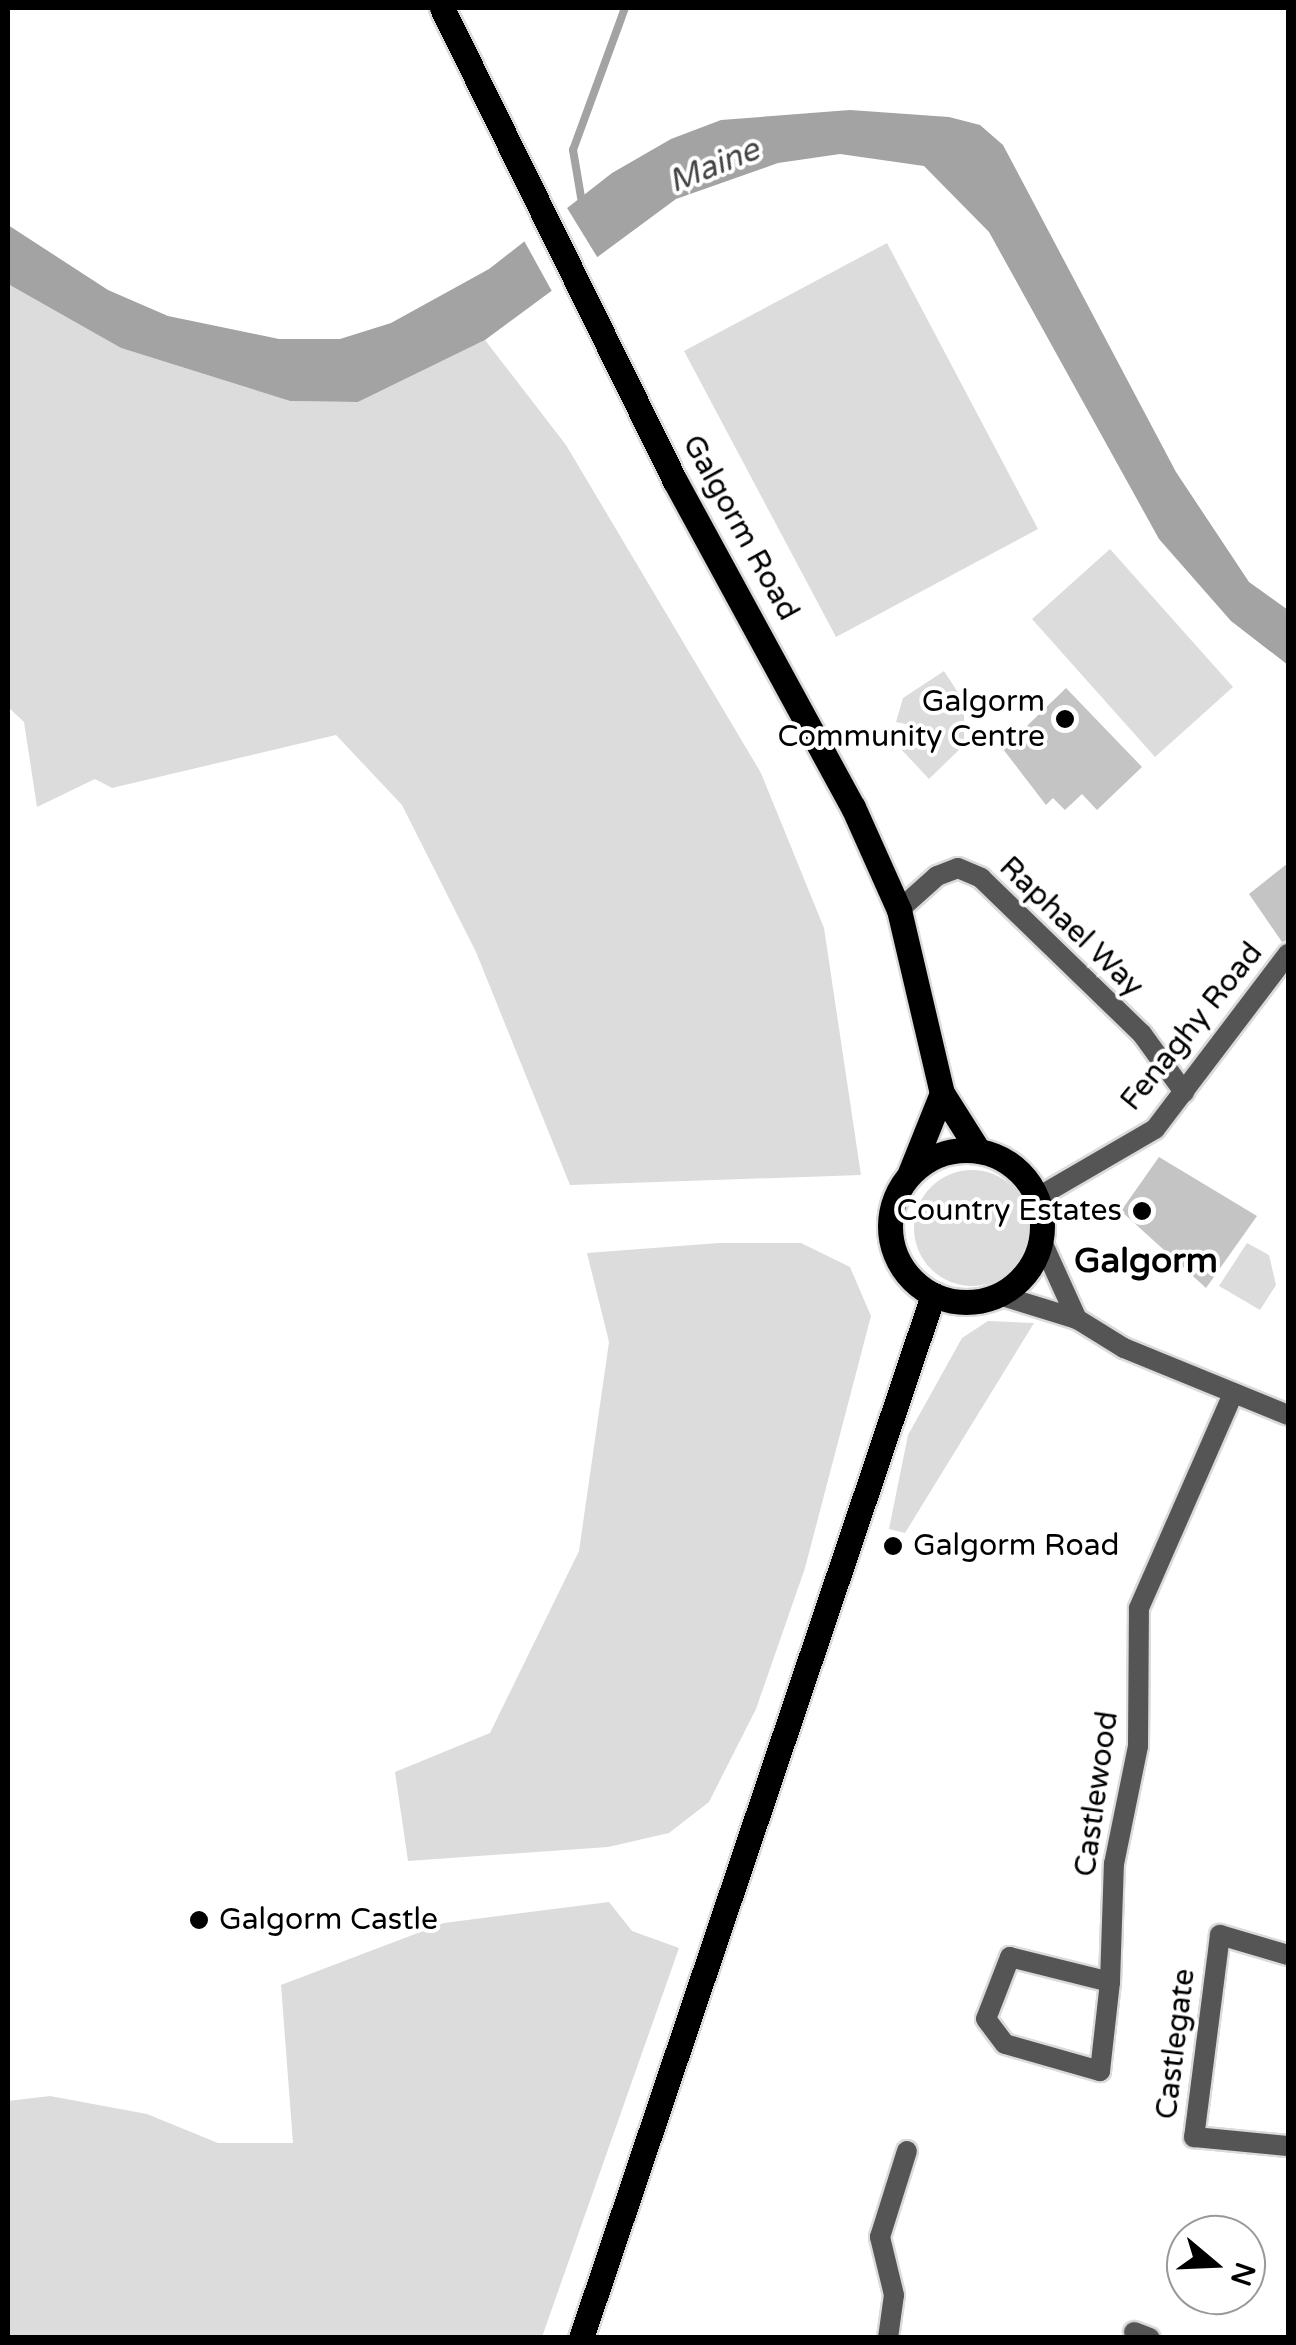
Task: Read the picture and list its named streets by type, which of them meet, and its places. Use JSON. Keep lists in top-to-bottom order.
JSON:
{
  "streets": {
    "main road": ["Galgorm Road"],
    "street": [
      "Raphael Way",
      "Fenaghy Road",
      "Castlewood",
      "Castlegate"
    ]
  },
  "crossings": [
    ["Galgorm Road", "Raphael Way"],
    ["Galgorm Road", "Fenaghy Road"],
    ["Raphael Way", "Fenaghy Road"]
  ],
  "districts": ["Galgorm"],
  "water": ["Maine"],
  "places": [
    "Galgorm Community Centre",
    "Country Estates",
    "Galgorm Road",
    "Galgorm Castle"
  ],
  "north": "right"
}
